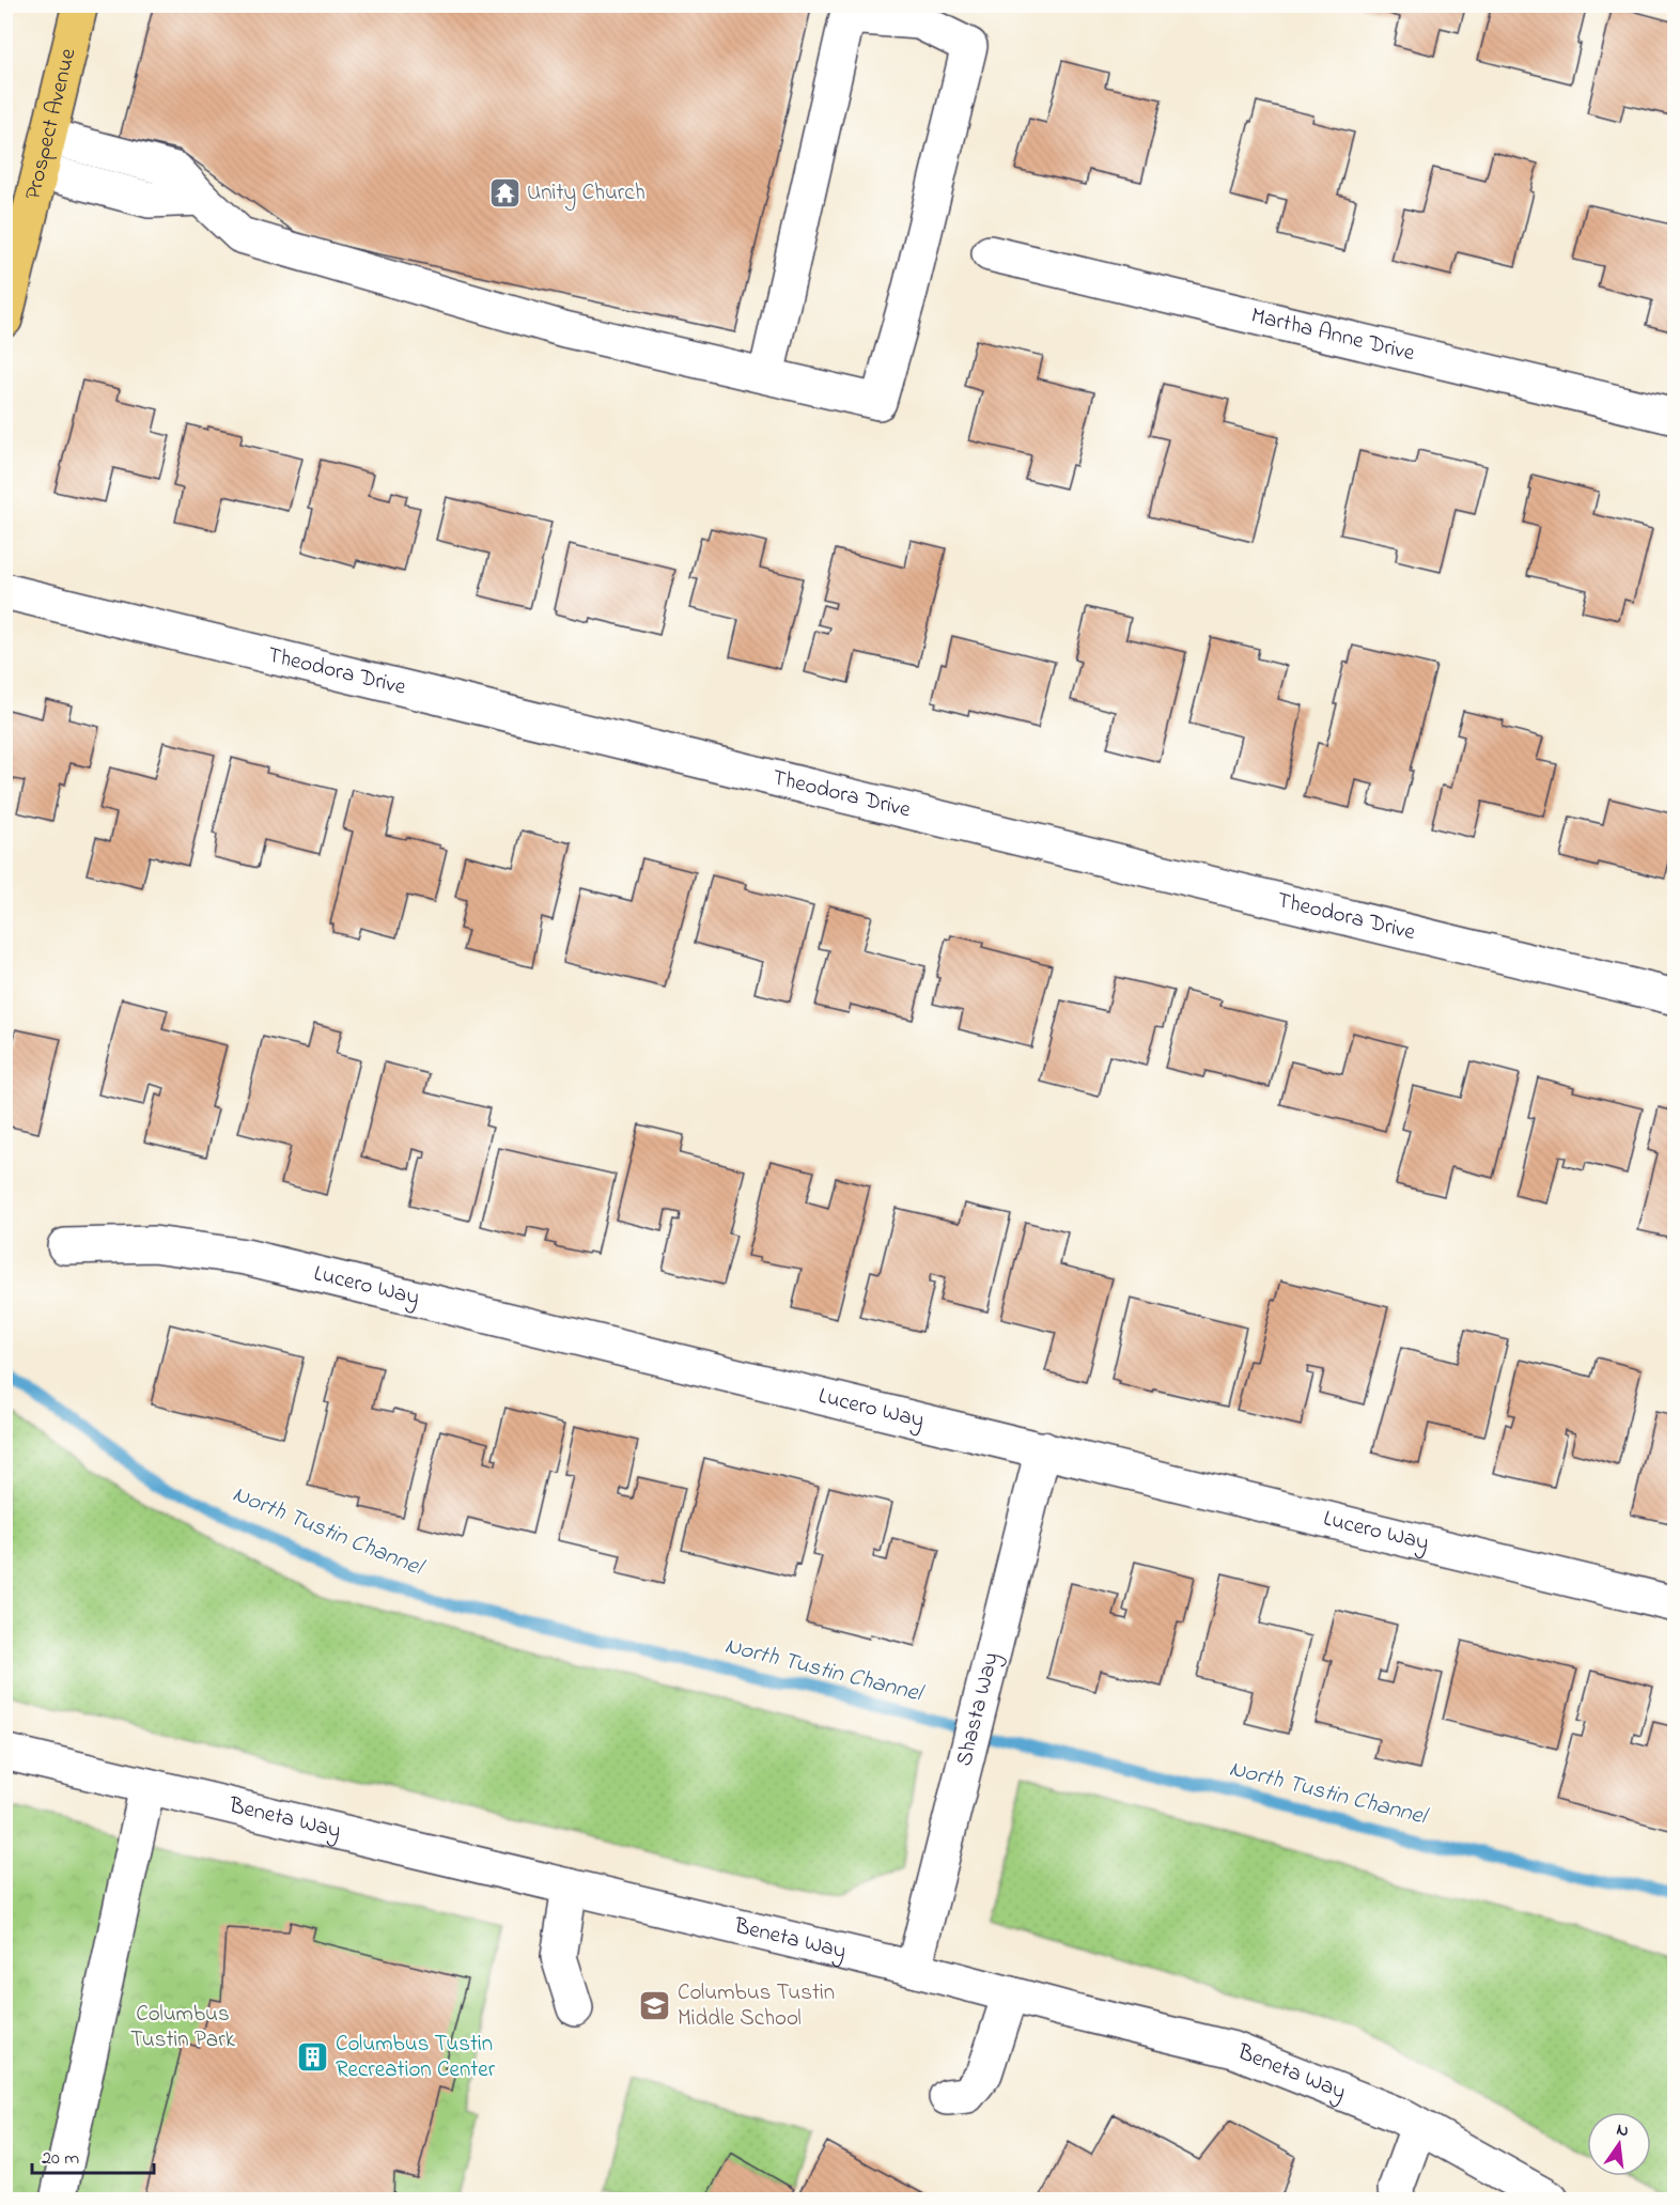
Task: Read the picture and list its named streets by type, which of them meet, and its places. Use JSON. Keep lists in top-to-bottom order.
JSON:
{
  "streets": {
    "main road": ["Prospect Avenue"],
    "street": [
      "Martha Anne Drive",
      "Theodora Drive",
      "Lucero Way",
      "Shasta Way",
      "Beneta Way"
    ]
  },
  "crossings": [
    ["Lucero Way", "Shasta Way"],
    ["Shasta Way", "Beneta Way"]
  ],
  "water": ["North Tustin Channel"],
  "parks": ["Columbus Tustin Park"],
  "places": {
    "temple": ["Unity Church"],
    "school or university": ["Columbus Tustin Middle School"],
    "building": ["Columbus Tustin Recreation Center"]
  },
  "scale_bar": "20 m",
  "north": "top"
}
